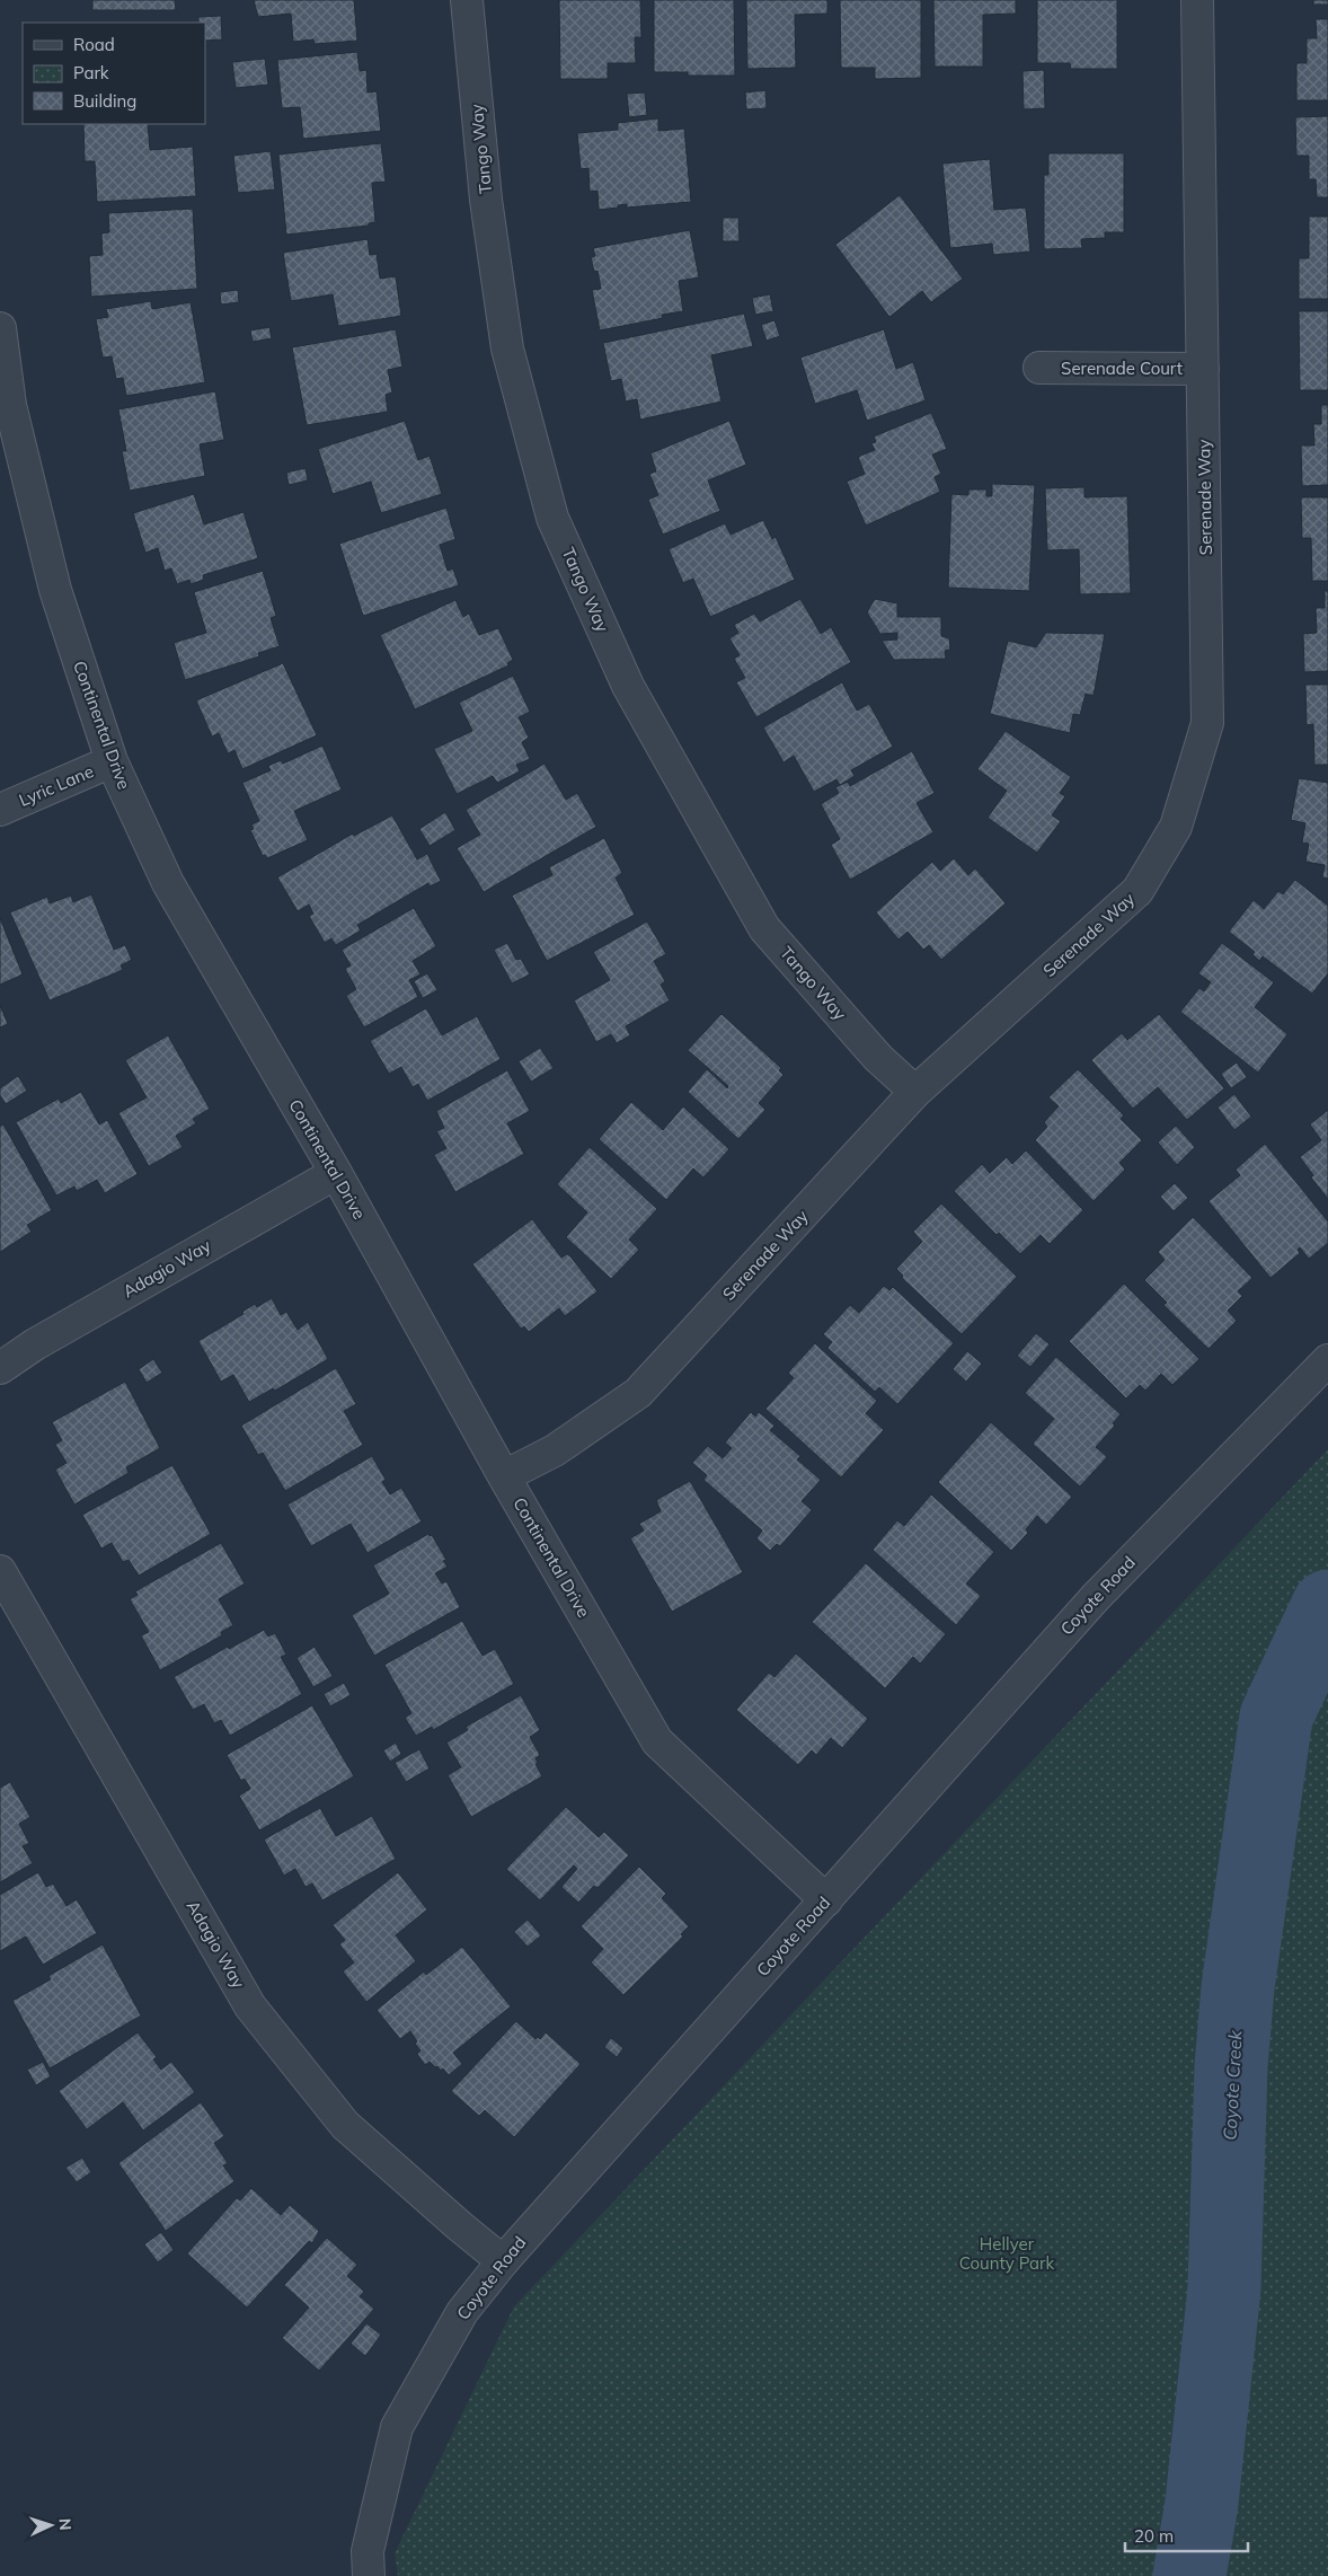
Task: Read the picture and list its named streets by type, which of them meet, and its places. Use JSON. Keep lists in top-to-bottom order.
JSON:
{
  "streets": {
    "street": [
      "Tango Way",
      "Serenade Court",
      "Serenade Way",
      "Continental Drive",
      "Lyric Lane",
      "Adagio Way",
      "Coyote Road"
    ]
  },
  "crossings": [
    ["Tango Way", "Serenade Way"],
    ["Serenade Court", "Serenade Way"],
    ["Serenade Way", "Continental Drive"],
    ["Continental Drive", "Lyric Lane"],
    ["Continental Drive", "Adagio Way"],
    ["Continental Drive", "Coyote Road"],
    ["Adagio Way", "Coyote Road"]
  ],
  "water": ["Coyote Creek"],
  "parks": ["Hellyer County Park"],
  "legend": ["Road", "Park", "Building"],
  "scale_bar": "20 m",
  "north": "right"
}
